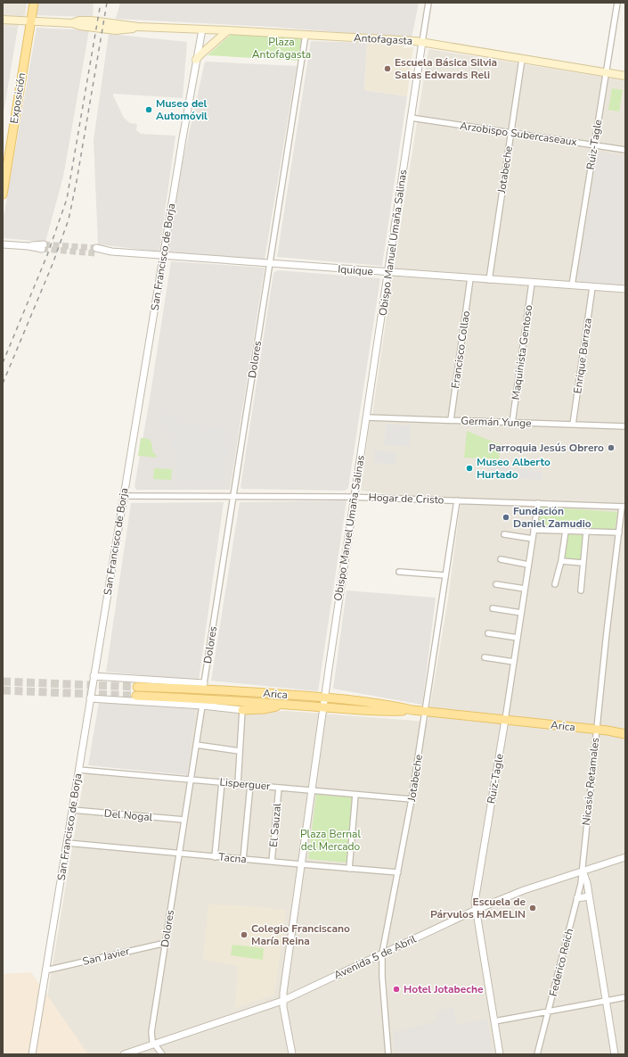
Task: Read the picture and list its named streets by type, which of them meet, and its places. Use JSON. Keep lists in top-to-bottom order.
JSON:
{
  "streets": {
    "main road": ["Antofagasta", "Exposición", "Arica"],
    "street": [
      "Arzobispo Subercaseaux",
      "Ruiz-Tagle",
      "Jotabeche",
      "Obispo Manuel Umaña Salinas",
      "San Francisco de Borja",
      "Iquique",
      "Francisco Collao",
      "Maquinista Gentoso",
      "Enrique Barraza",
      "Dolores",
      "Germán Yunge",
      "Hogar de Cristo",
      "Nicasio Retamales",
      "Lisperguer",
      "Del Nogal",
      "El Sauzal",
      "Tacna",
      "San Javier",
      "Avenida 5 de Abril",
      "Federico Reich"
    ]
  },
  "crossings": [
    ["Antofagasta", "Exposición"],
    ["Antofagasta", "Ruiz-Tagle"],
    ["Antofagasta", "Jotabeche"],
    ["Antofagasta", "Obispo Manuel Umaña Salinas"],
    ["Antofagasta", "San Francisco de Borja"],
    ["Antofagasta", "Dolores"],
    ["Arzobispo Subercaseaux", "Ruiz-Tagle"],
    ["Arzobispo Subercaseaux", "Jotabeche"],
    ["Arzobispo Subercaseaux", "Obispo Manuel Umaña Salinas"],
    ["Ruiz-Tagle", "Iquique"],
    ["Ruiz-Tagle", "Hogar de Cristo"],
    ["Ruiz-Tagle", "Arica"],
    ["Ruiz-Tagle", "Avenida 5 de Abril"],
    ["Jotabeche", "Iquique"],
    ["Jotabeche", "Hogar de Cristo"],
    ["Jotabeche", "Arica"],
    ["Jotabeche", "Lisperguer"],
    ["Jotabeche", "Tacna"],
    ["Jotabeche", "Avenida 5 de Abril"],
    ["Obispo Manuel Umaña Salinas", "Iquique"],
    ["Obispo Manuel Umaña Salinas", "Germán Yunge"],
    ["Obispo Manuel Umaña Salinas", "Hogar de Cristo"],
    ["Obispo Manuel Umaña Salinas", "Arica"],
    ["Obispo Manuel Umaña Salinas", "Lisperguer"],
    ["Obispo Manuel Umaña Salinas", "Tacna"],
    ["Obispo Manuel Umaña Salinas", "Avenida 5 de Abril"],
    ["San Francisco de Borja", "Iquique"],
    ["San Francisco de Borja", "Hogar de Cristo"],
    ["San Francisco de Borja", "Lisperguer"],
    ["San Francisco de Borja", "Del Nogal"],
    ["San Francisco de Borja", "Tacna"],
    ["San Francisco de Borja", "San Javier"],
    ["Iquique", "Francisco Collao"],
    ["Iquique", "Maquinista Gentoso"],
    ["Iquique", "Enrique Barraza"],
    ["Iquique", "Dolores"],
    ["Francisco Collao", "Germán Yunge"],
    ["Maquinista Gentoso", "Germán Yunge"],
    ["Enrique Barraza", "Germán Yunge"],
    ["Dolores", "Hogar de Cristo"],
    ["Dolores", "Lisperguer"],
    ["Dolores", "Del Nogal"],
    ["Dolores", "Tacna"],
    ["Dolores", "San Javier"],
    ["Dolores", "Avenida 5 de Abril"],
    ["Hogar de Cristo", "Nicasio Retamales"],
    ["Arica", "Nicasio Retamales"],
    ["Nicasio Retamales", "Avenida 5 de Abril"],
    ["Nicasio Retamales", "Federico Reich"],
    ["Lisperguer", "El Sauzal"],
    ["El Sauzal", "Tacna"],
    ["Avenida 5 de Abril", "Federico Reich"]
  ],
  "parks": ["Plaza Antofagasta", "Plaza Bernal del Mercado"],
  "places": [
    "Escuela Básica Silvia Salas Edwards Reli",
    "Museo del Automóvil",
    "Parroquia Jesús Obrero",
    "Museo Alberto Hurtado",
    "Fundación Daniel Zamudio",
    "Escuela de Párvulos HAMELIN",
    "Colegio Franciscano María Reina",
    "Hotel Jotabeche"
  ]
}
